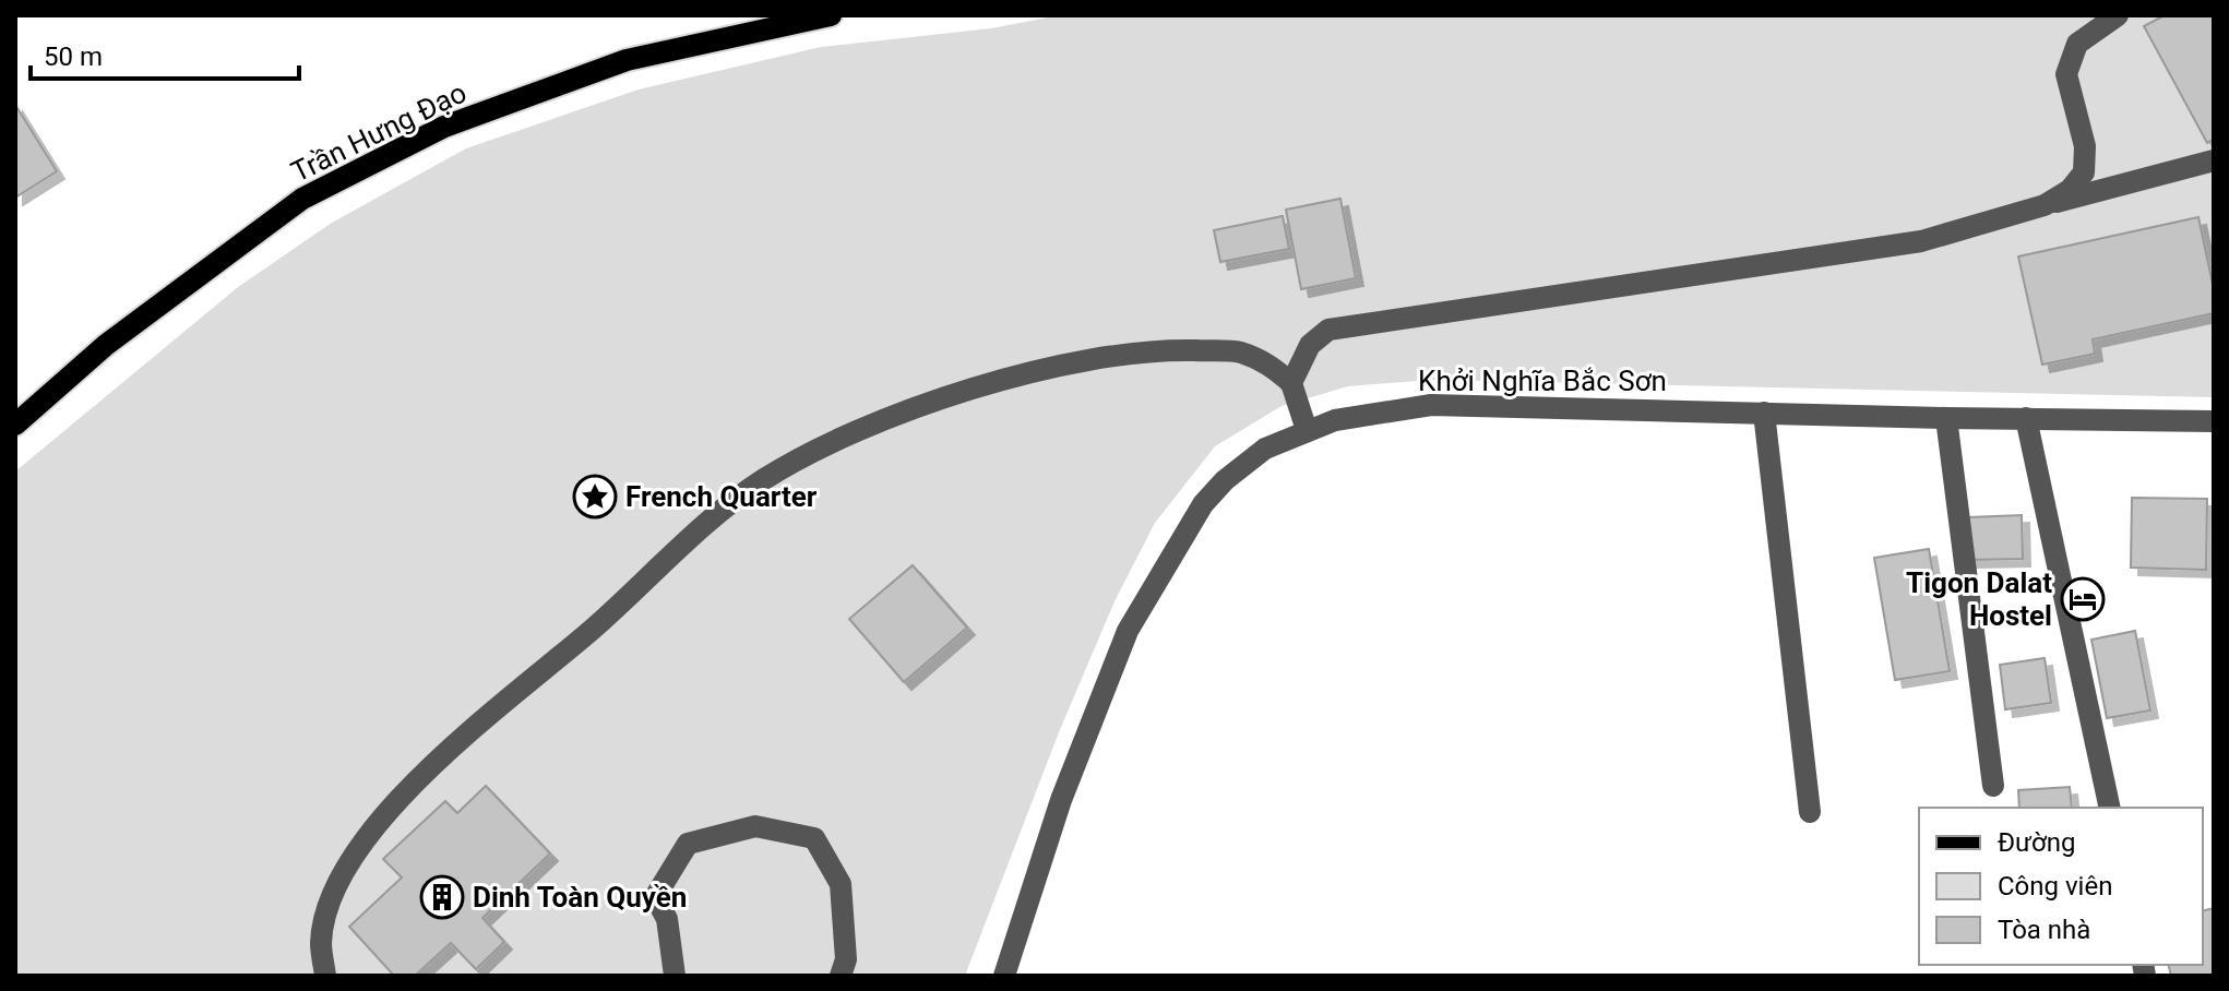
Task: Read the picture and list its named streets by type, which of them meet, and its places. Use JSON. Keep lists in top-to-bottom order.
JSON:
{
  "streets": {
    "main road": ["Trần Hưng Đạo"],
    "street": ["Khởi Nghĩa Bắc Sơn"]
  },
  "places": {
    "place": ["French Quarter"],
    "hotel": ["Tigon Dalat Hostel"],
    "building": ["Dinh Toàn Quyền"]
  },
  "legend": ["Đường", "Công viên", "Tòa nhà"],
  "scale_bar": "50 m"
}
